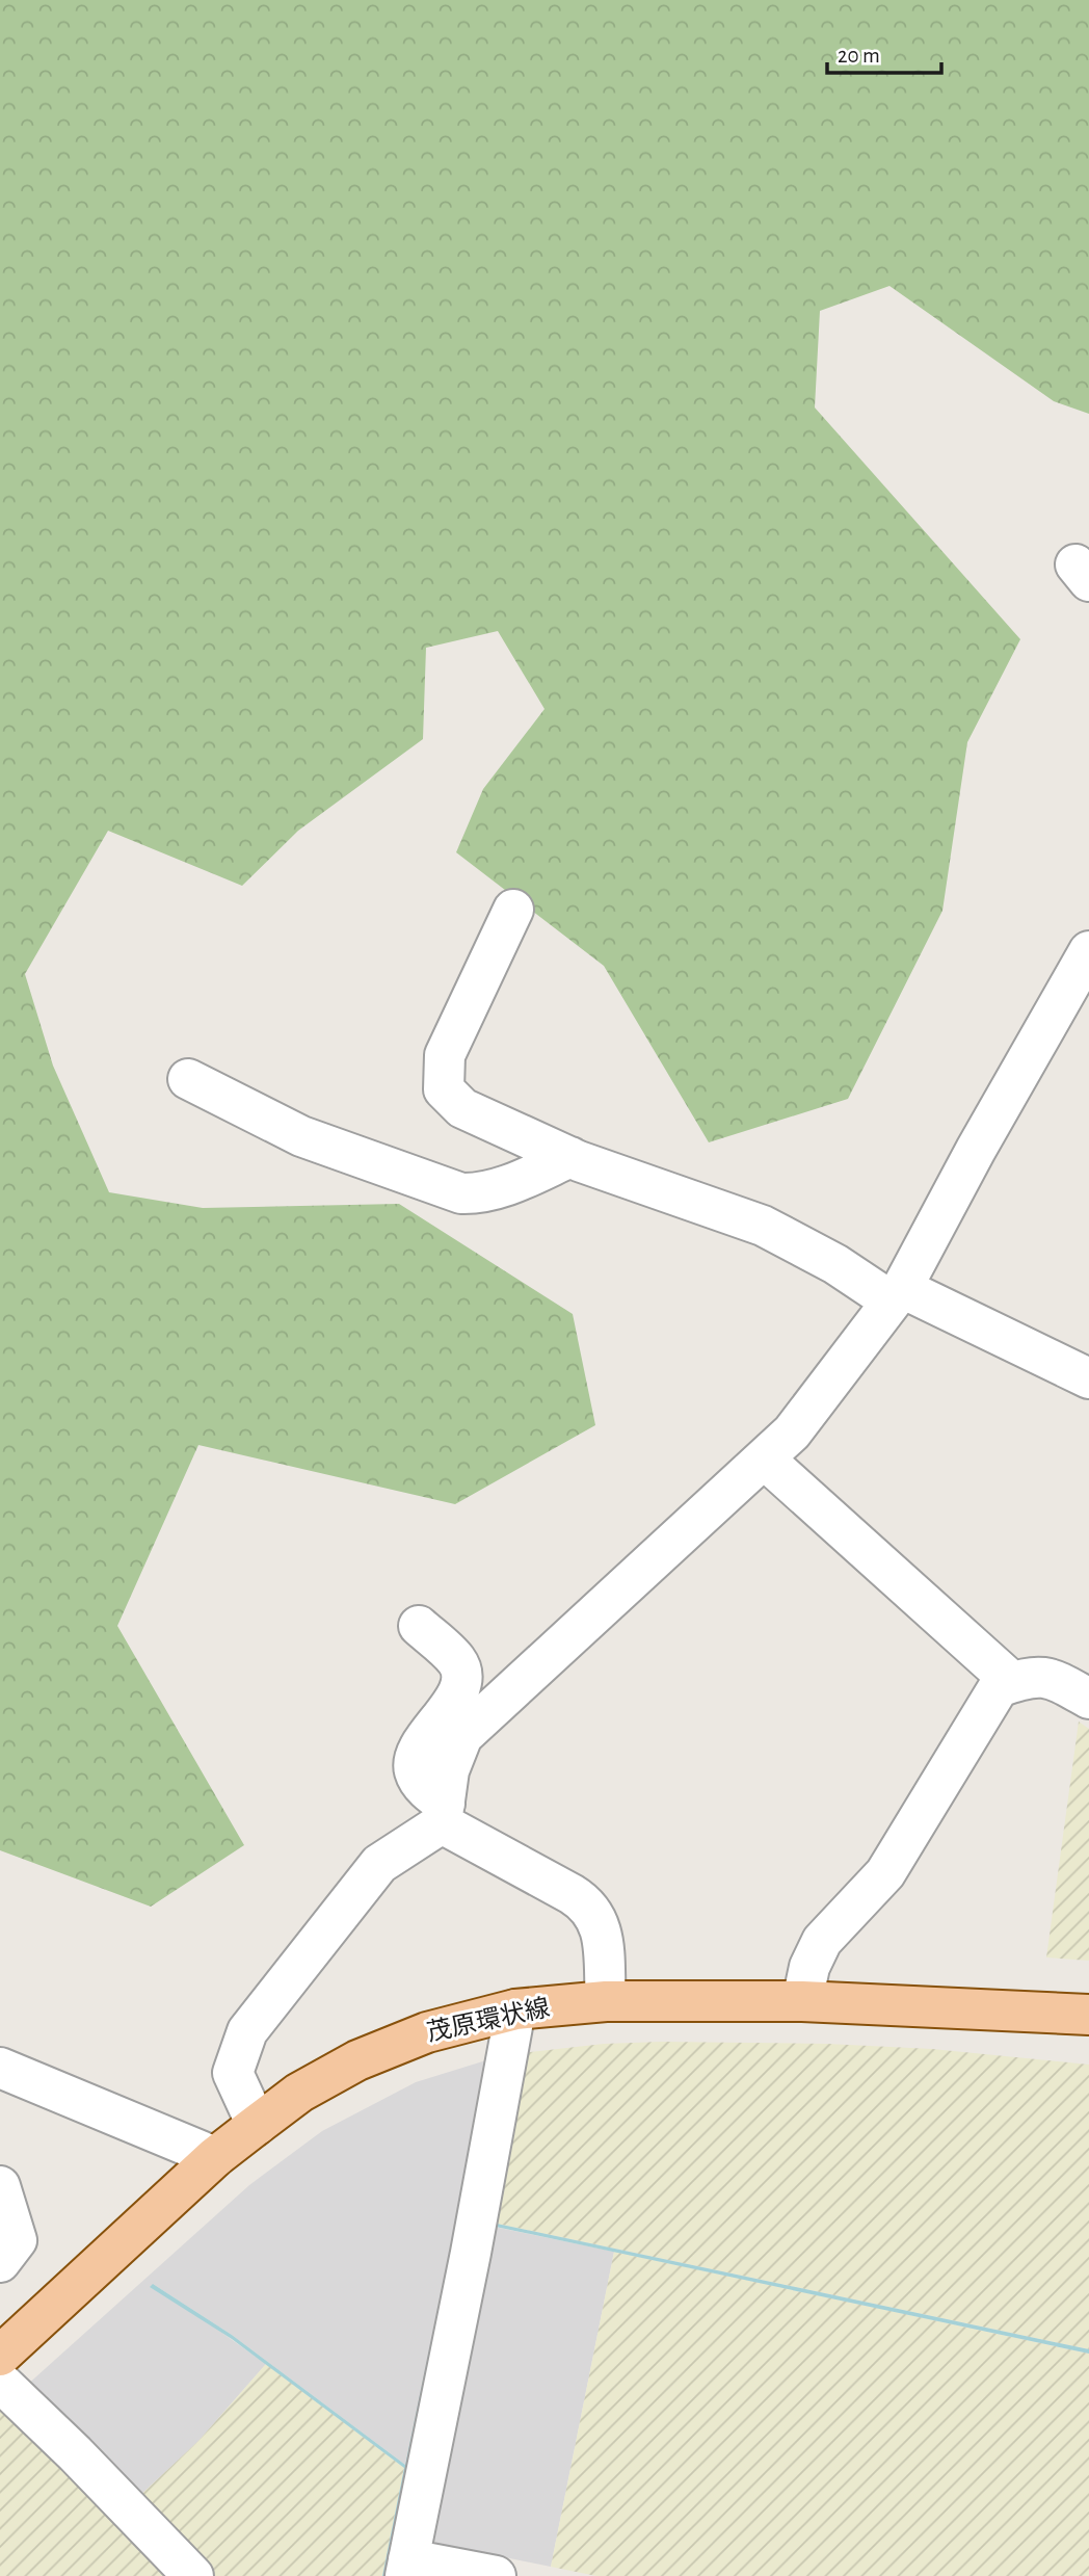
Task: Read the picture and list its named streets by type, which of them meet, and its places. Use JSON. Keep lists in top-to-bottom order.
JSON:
{
  "streets": {
    "main road": ["茂原環状線"]
  },
  "scale_bar": "20 m"
}
